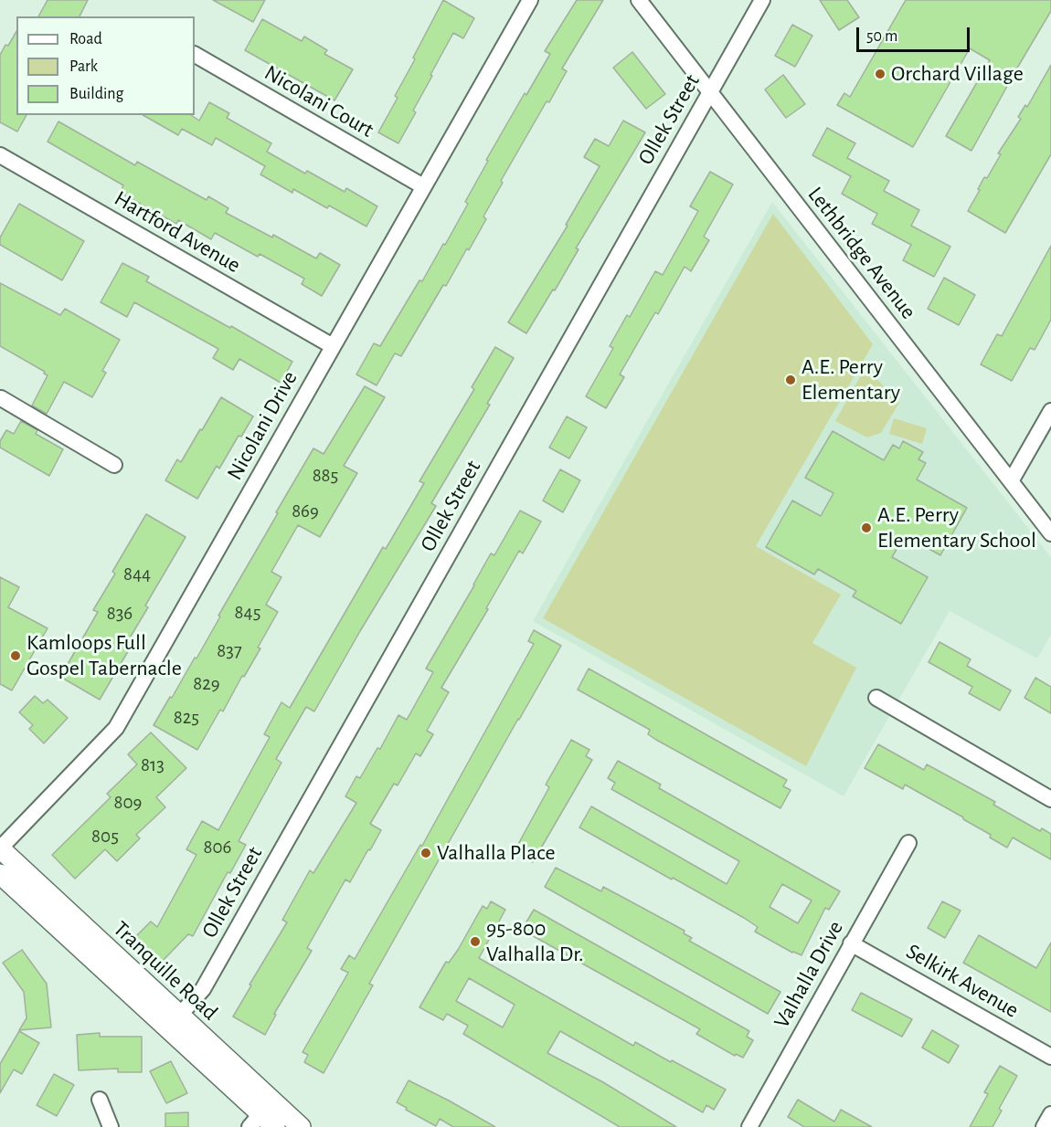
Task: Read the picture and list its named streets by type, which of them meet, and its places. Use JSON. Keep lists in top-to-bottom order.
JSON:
{
  "streets": {
    "main road": ["Tranquille Road"],
    "street": [
      "Nicolani Court",
      "Ollek Street",
      "Hartford Avenue",
      "Lethbridge Avenue",
      "Nicolani Drive",
      "Valhalla Drive",
      "Selkirk Avenue"
    ]
  },
  "crossings": [
    ["Nicolani Court", "Nicolani Drive"],
    ["Ollek Street", "Lethbridge Avenue"],
    ["Ollek Street", "Tranquille Road"],
    ["Hartford Avenue", "Nicolani Drive"],
    ["Nicolani Drive", "Tranquille Road"],
    ["Valhalla Drive", "Selkirk Avenue"]
  ],
  "places": [
    "Orchard Village",
    "A.E. Perry Elementary",
    "A.E. Perry Elementary School",
    "Kamloops Full Gospel Tabernacle",
    "Valhalla Place",
    "95-800 Valhalla Dr."
  ],
  "house_numbers": [
    "885",
    "869",
    "844",
    "845",
    "836",
    "837",
    "829",
    "825",
    "813",
    "809",
    "805",
    "806"
  ],
  "legend": ["Road", "Park", "Building"],
  "scale_bar": "50 m"
}
